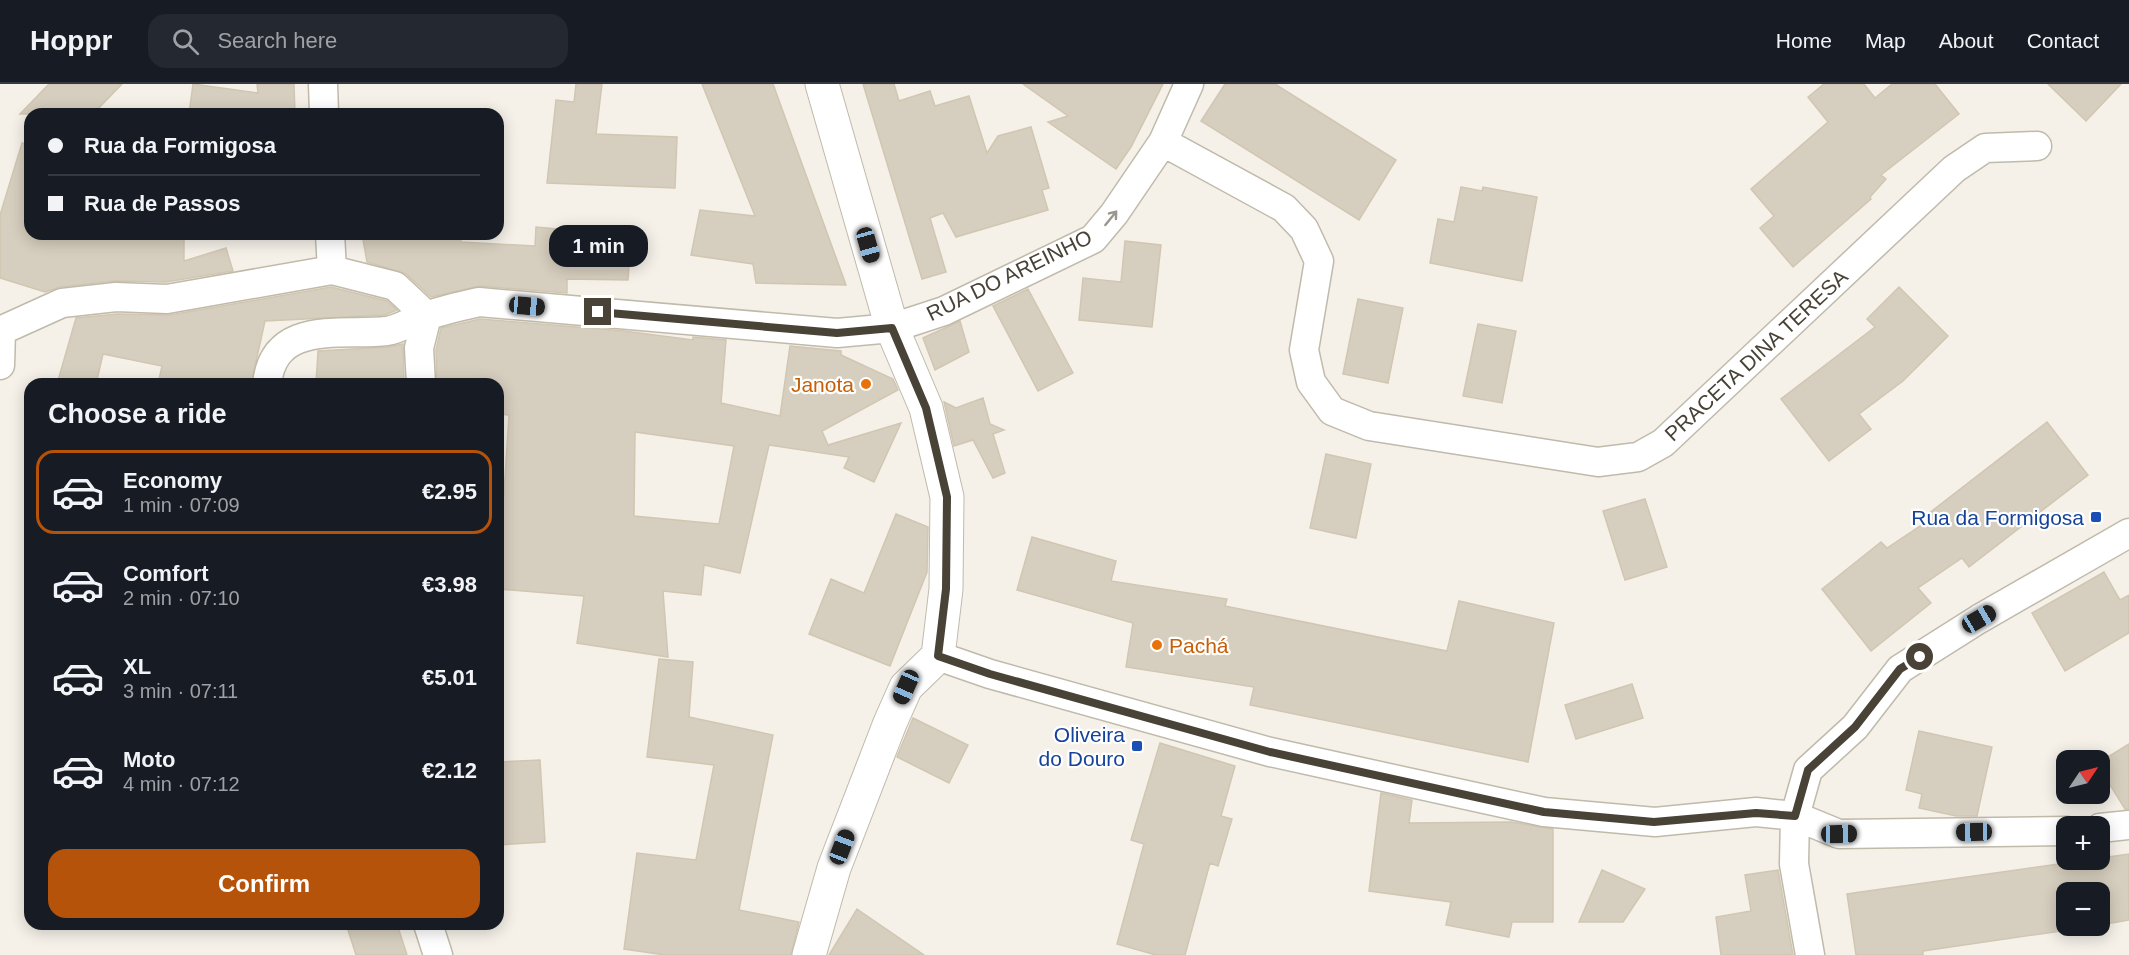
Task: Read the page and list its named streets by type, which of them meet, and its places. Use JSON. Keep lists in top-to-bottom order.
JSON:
{
  "streets": {
    "street": ["RUA DO AREINHO", "PRACETA DINA TERESA"]
  },
  "crossings": [
    ["RUA DO AREINHO", "PRACETA DINA TERESA"]
  ],
  "places": {
    "other": ["Janota", "Pachá"],
    "transit": ["Rua da Formigosa", "Oliveira do Douro"]
  },
  "north": "top right",
  "page": {
    "header": "Hoppr",
    "search": "Search here",
    "nav": [
      "Home",
      "Map",
      "About",
      "Contact"
    ],
    "banner": ["Rua da Formigosa", "Rua de Passos"],
    "bubble": "1 min",
    "heading": "Choose a ride",
    "list": [
      {
        "name": "Economy",
        "note": "1 min · 07:09",
        "value": "€2.95"
      },
      {
        "name": "Comfort",
        "note": "2 min · 07:10",
        "value": "€3.98"
      },
      {
        "name": "XL",
        "note": "3 min · 07:11",
        "value": "€5.01"
      },
      {
        "name": "Moto",
        "note": "4 min · 07:12",
        "value": "€2.12"
      }
    ],
    "map_buttons": ["+", "−"],
    "buttons": "Confirm"
  }
}
